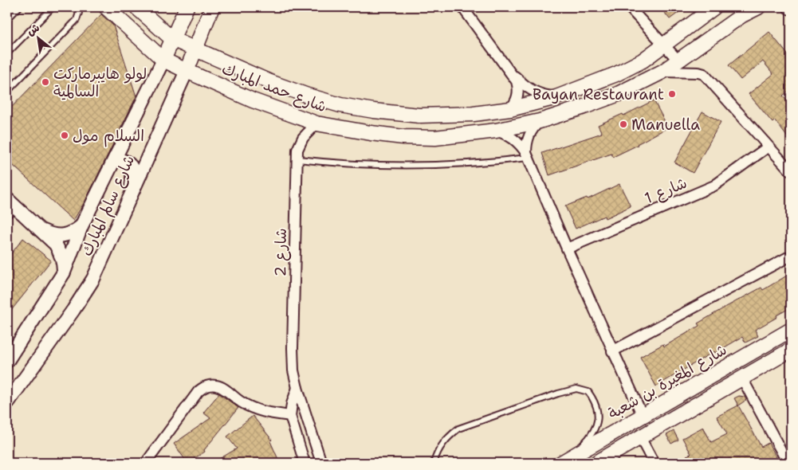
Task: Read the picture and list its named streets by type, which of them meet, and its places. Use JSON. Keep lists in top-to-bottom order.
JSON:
{
  "streets": {
    "main road": ["شارع حمد المبارك", "شارع سالم المبارك", "شارع المغيرة بن شعبة"],
    "street": ["شارع 1", "شارع 2"]
  },
  "crossings": [
    ["شارع حمد المبارك", "شارع سالم المبارك"],
    ["شارع حمد المبارك", "شارع 2"]
  ],
  "places": [
    "لولو هايبرماركت السالمية",
    "Bayan Restaurant",
    "Manuella",
    "السلام مول"
  ],
  "north": "top left"
}
